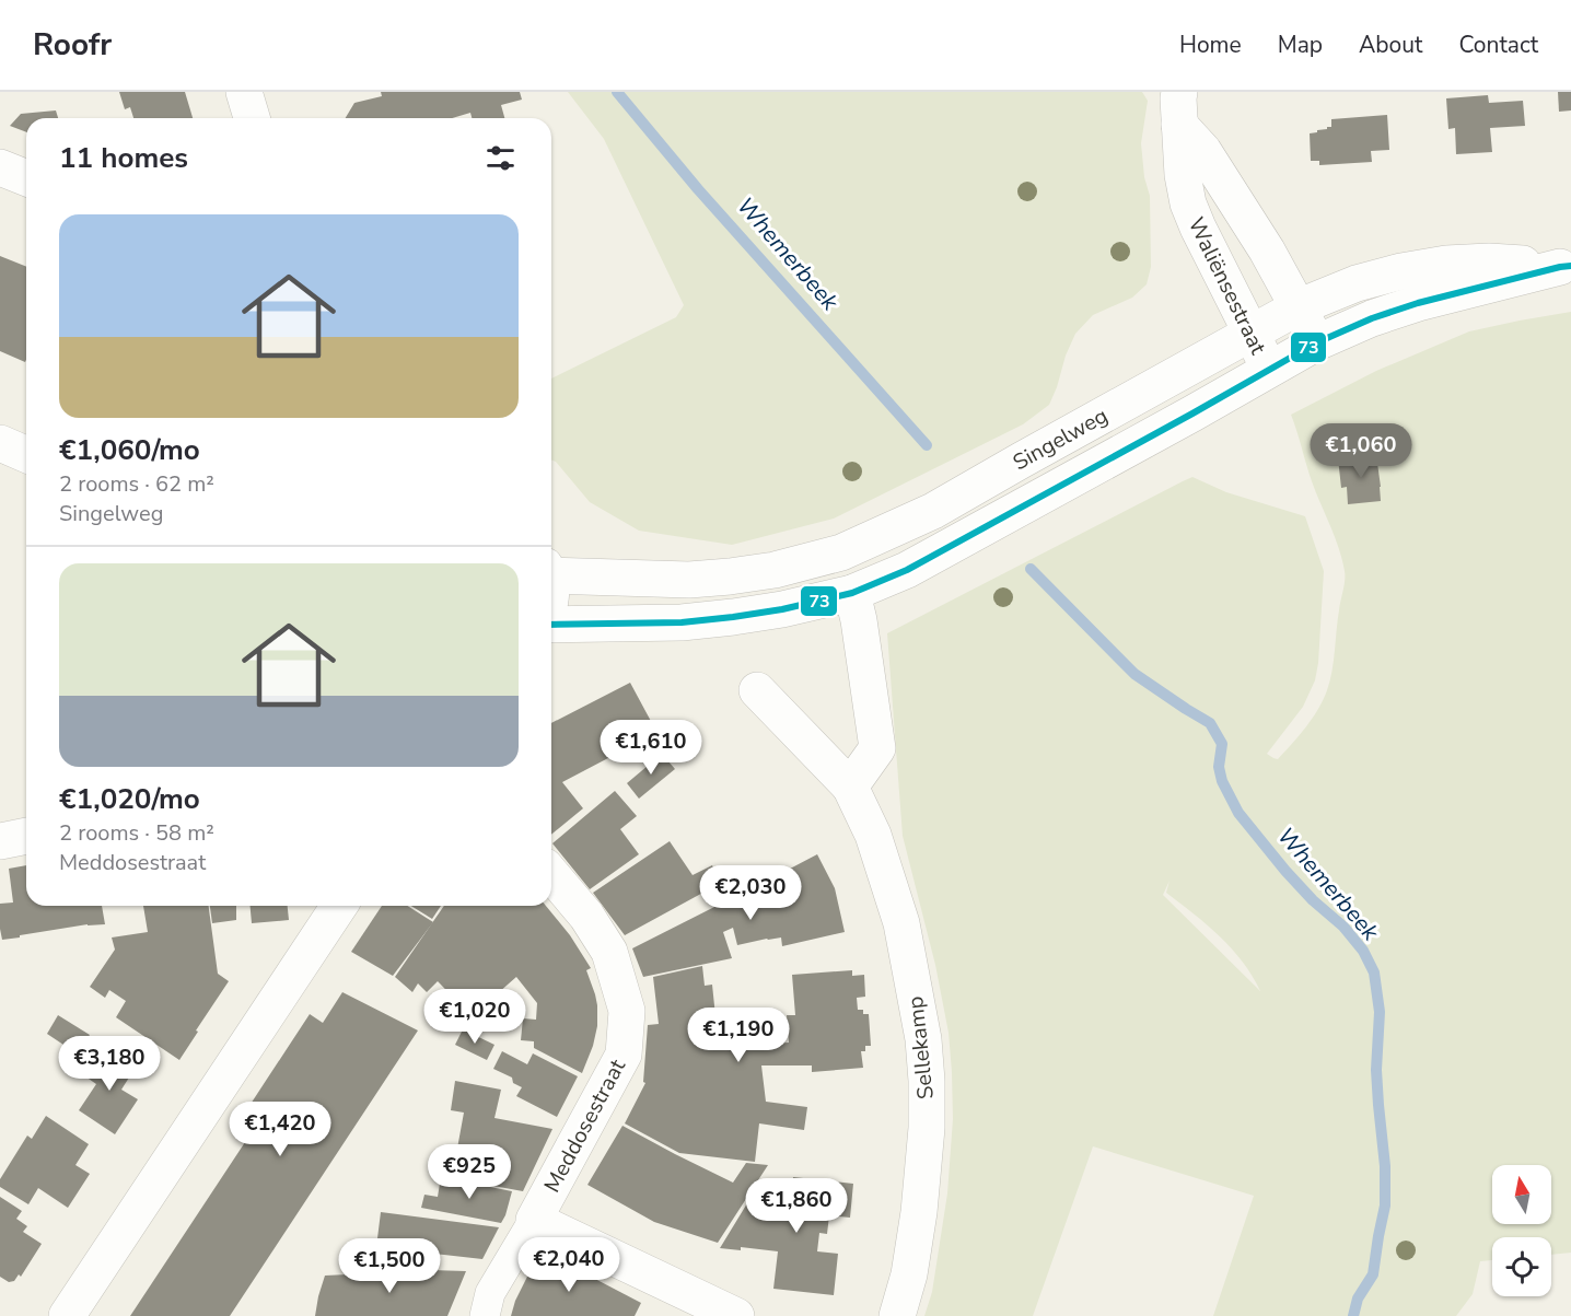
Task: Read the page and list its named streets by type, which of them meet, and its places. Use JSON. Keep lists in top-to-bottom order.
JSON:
{
  "streets": {
    "street": [
      "Waliënsestraat",
      "Singelweg",
      "Sellekamp",
      "Meddosestraat"
    ]
  },
  "crossings": [
    ["Waliënsestraat", "Singelweg"]
  ],
  "water": ["Whemerbeek"],
  "lines": ["transit line 73"],
  "north": "top",
  "page": {
    "header": "Roofr",
    "nav": [
      "Home",
      "Map",
      "About",
      "Contact"
    ],
    "heading": "11 homes",
    "list": [
      {
        "name": "€1,060/mo",
        "note": "2 rooms · 62 m² · Singelweg"
      },
      {
        "name": "€1,020/mo",
        "note": "2 rooms · 58 m² · Meddosestraat"
      }
    ],
    "price": [
      "€1,060",
      "€1,610",
      "€2,030",
      "€1,020",
      "€1,190",
      "€3,180",
      "€1,420",
      "€925",
      "€1,860",
      "€2,040",
      "€1,500"
    ]
  }
}
